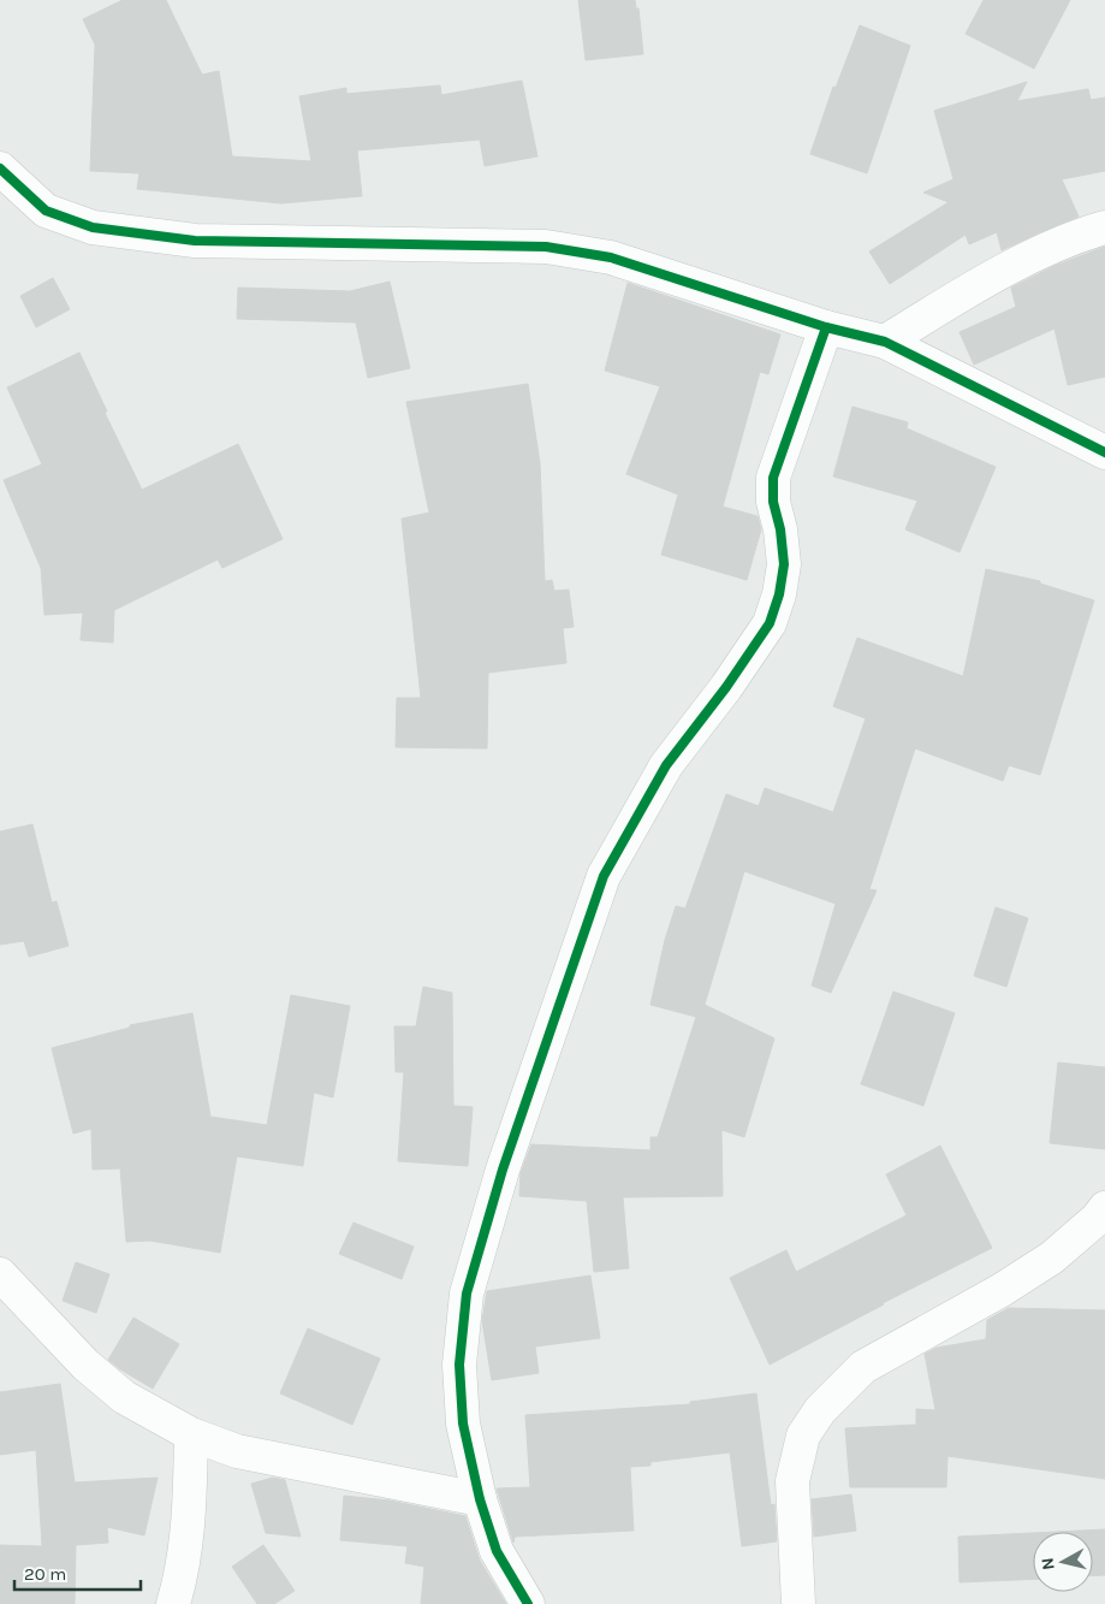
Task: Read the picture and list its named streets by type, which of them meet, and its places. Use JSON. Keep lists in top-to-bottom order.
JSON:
{
  "scale_bar": "20 m",
  "north": "left"
}
